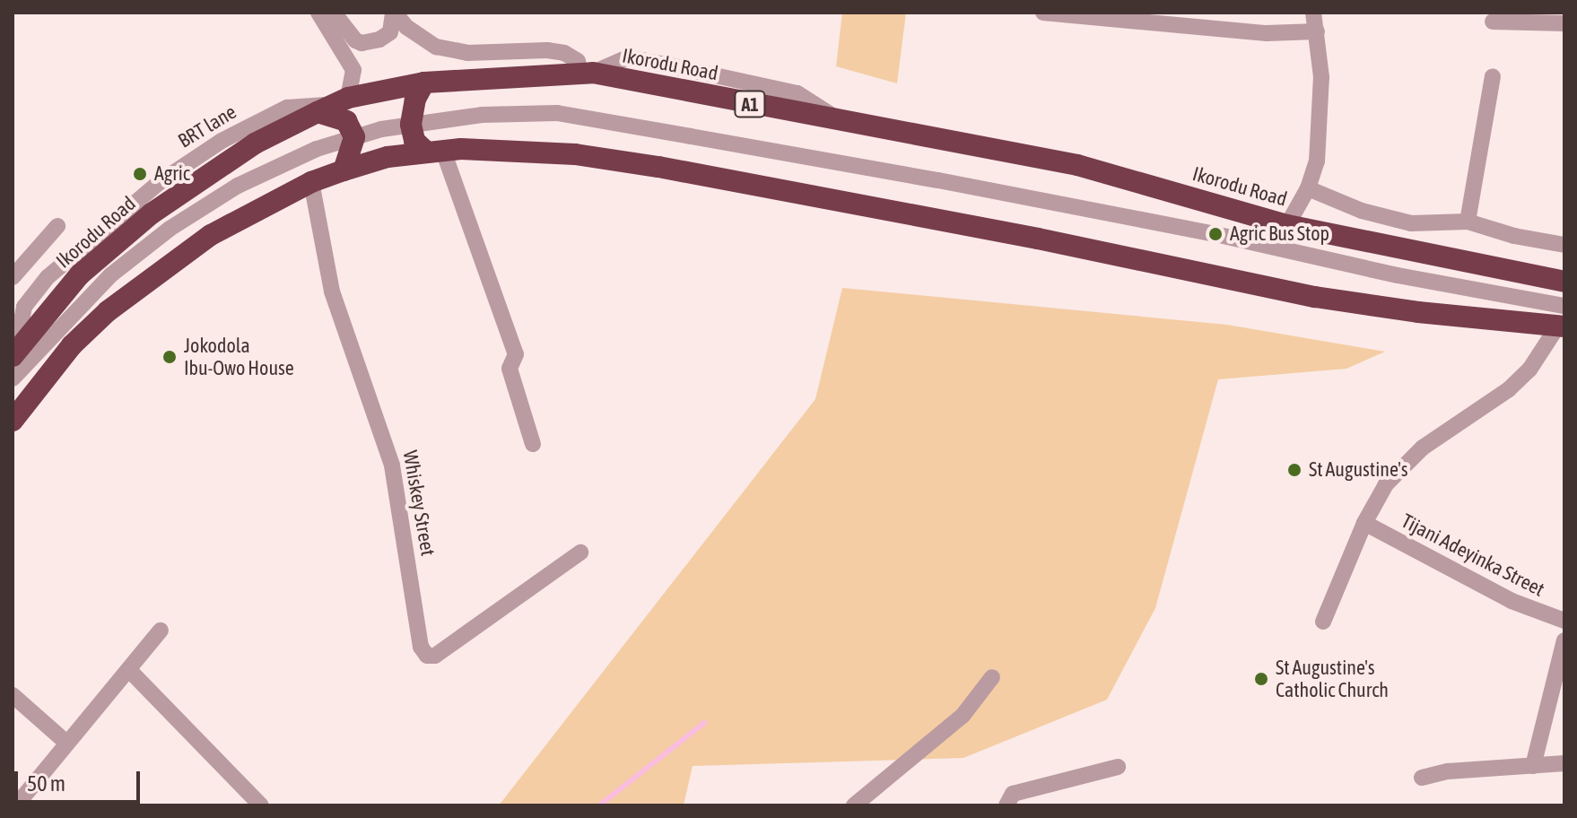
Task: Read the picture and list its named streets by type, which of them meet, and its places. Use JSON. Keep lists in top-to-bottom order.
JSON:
{
  "streets": {
    "highway": ["Ikorodu Road", "A1"],
    "street": ["Whiskey Street", "Tijani Adeyinka Street"]
  },
  "places": [
    "Agric",
    "Agric Bus Stop",
    "Jokodola Ibu-Owo House",
    "St Augustine's",
    "St Augustine's Catholic Church"
  ],
  "scale_bar": "50 m"
}
